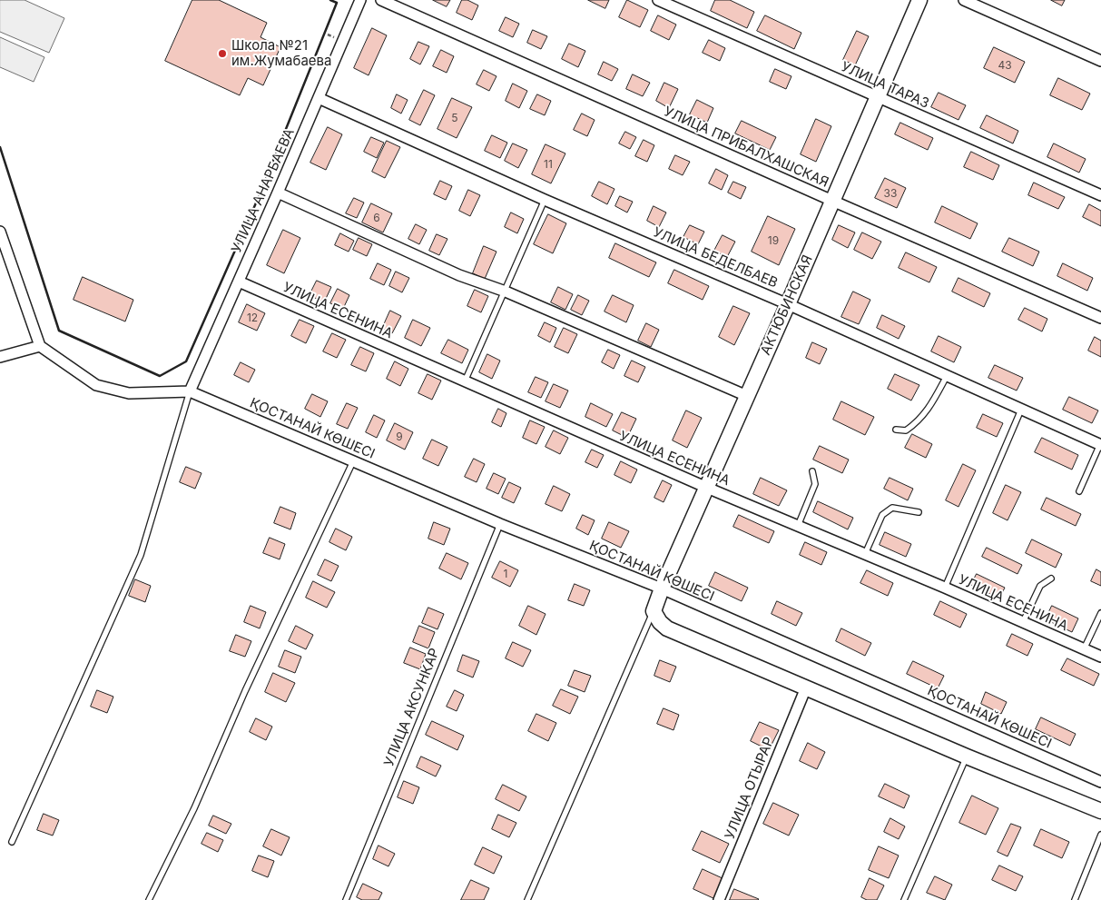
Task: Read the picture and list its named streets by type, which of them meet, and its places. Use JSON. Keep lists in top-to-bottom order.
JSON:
{
  "streets": {
    "street": [
      "УЛИЦА ТАРАЗ",
      "УЛИЦА ПРИБАЛХАШСКАЯ",
      "УЛИЦА АНАРБАЕВА",
      "УЛИЦА БЕДЕЛБАЕВ",
      "АКТЮБИНСКАЯ",
      "УЛИЦА ЕСЕНИНА",
      "ҚОСТАНАЙ КӨШЕСІ",
      "УЛИЦА ОТЫРАР"
    ],
    "lane": ["УЛИЦА АКСУНКАР"]
  },
  "crossings": [
    ["УЛИЦА ТАРАЗ", "АКТЮБИНСКАЯ"],
    ["УЛИЦА ПРИБАЛХАШСКАЯ", "АКТЮБИНСКАЯ"],
    ["УЛИЦА АНАРБАЕВА", "УЛИЦА БЕДЕЛБАЕВ"],
    ["УЛИЦА АНАРБАЕВА", "УЛИЦА ЕСЕНИНА"],
    ["УЛИЦА АНАРБАЕВА", "ҚОСТАНАЙ КӨШЕСІ"],
    ["УЛИЦА БЕДЕЛБАЕВ", "АКТЮБИНСКАЯ"],
    ["АКТЮБИНСКАЯ", "УЛИЦА ЕСЕНИНА"],
    ["АКТЮБИНСКАЯ", "ҚОСТАНАЙ КӨШЕСІ"],
    ["ҚОСТАНАЙ КӨШЕСІ", "УЛИЦА АКСУНКАР"]
  ],
  "places": ["Школа №21 им.Жумабаева"],
  "house_numbers": [
    "43",
    "5",
    "11",
    "33",
    "6",
    "19",
    "12",
    "9",
    "1"
  ]
}
